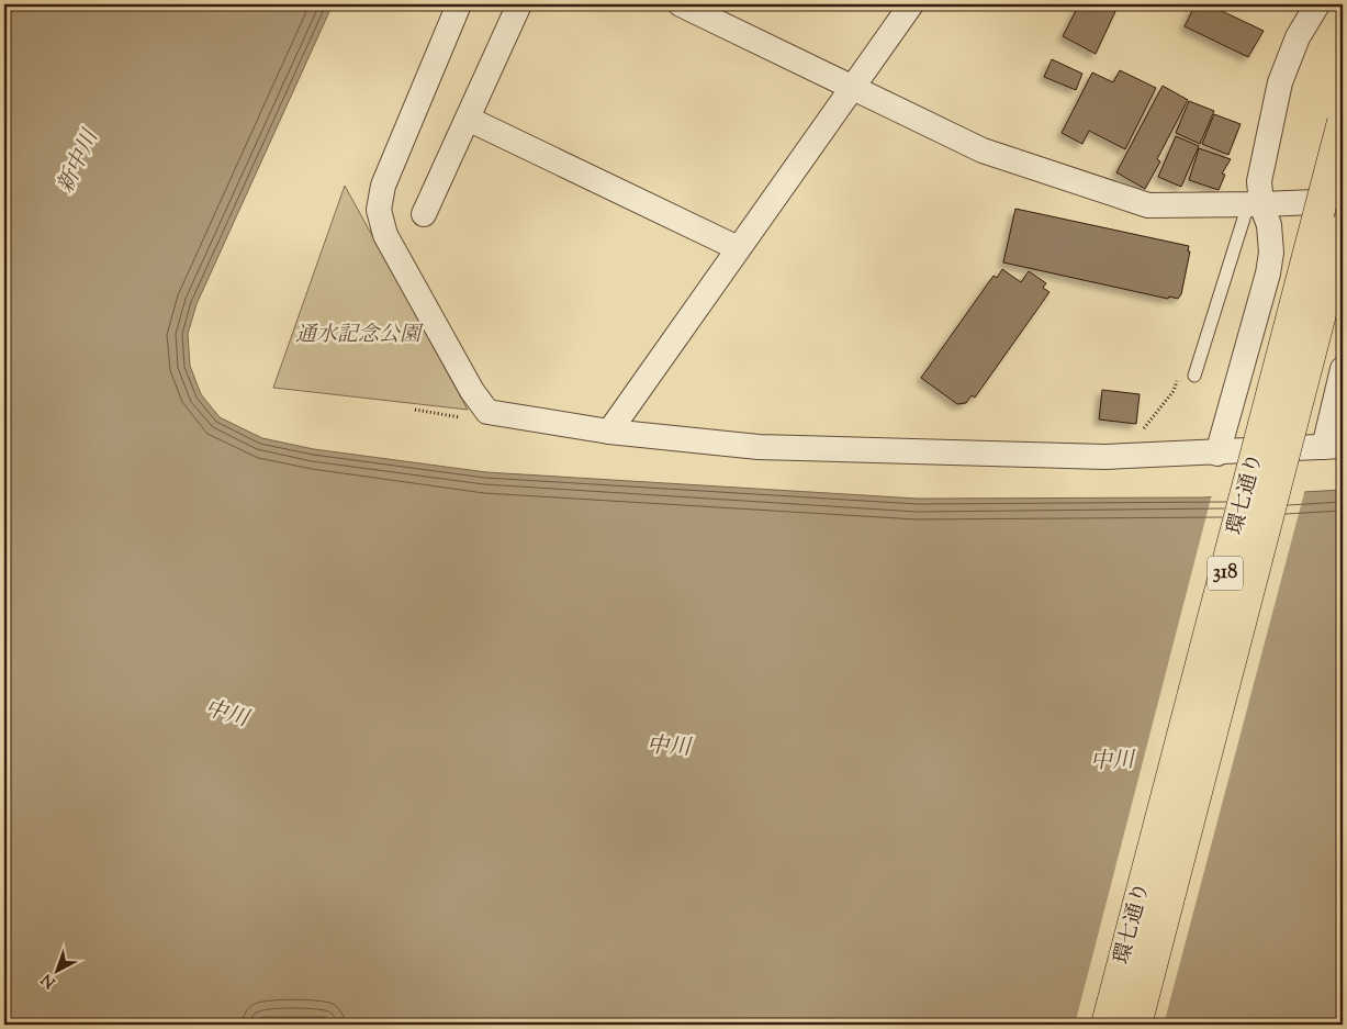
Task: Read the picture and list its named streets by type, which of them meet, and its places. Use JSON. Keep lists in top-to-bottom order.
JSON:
{
  "streets": {
    "main road": ["環七通り", "318"]
  },
  "water": ["新中川", "中川"],
  "parks": ["通水記念公園"],
  "north": "bottom left"
}
